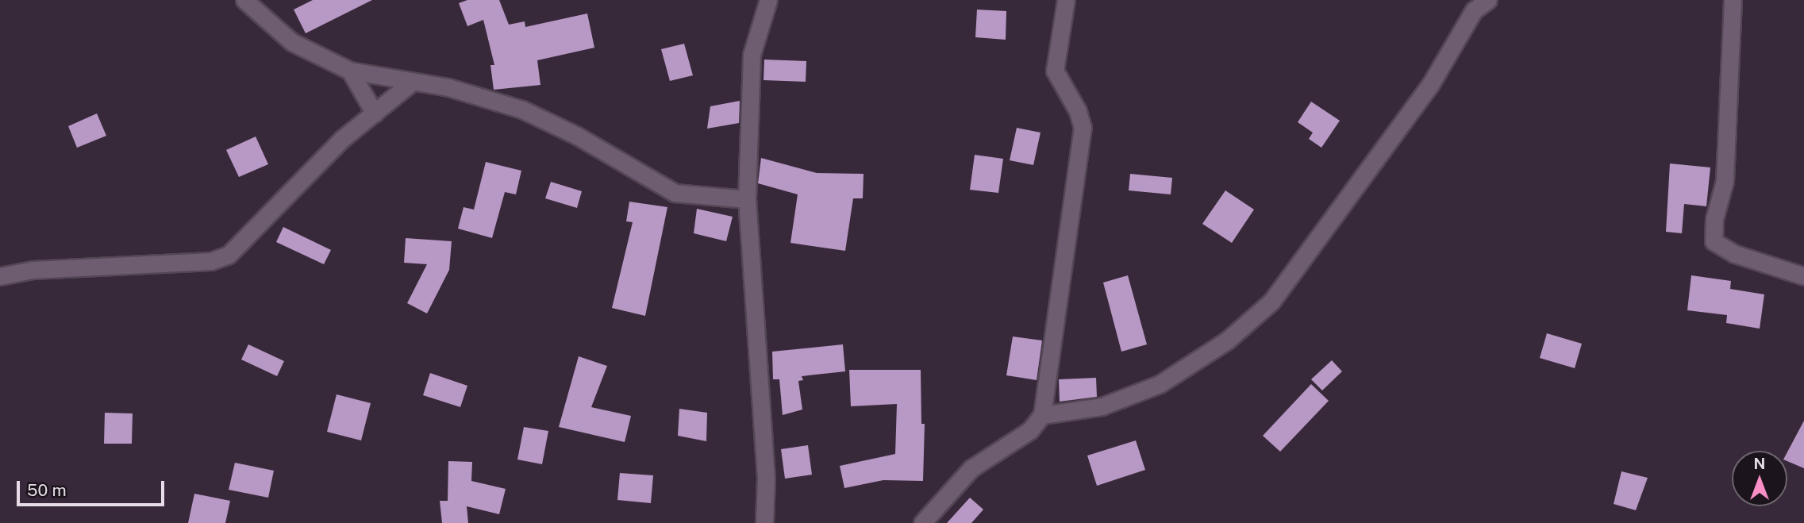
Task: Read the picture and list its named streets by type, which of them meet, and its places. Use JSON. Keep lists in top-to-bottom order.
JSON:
{
  "scale_bar": "50 m",
  "north": "top"
}
